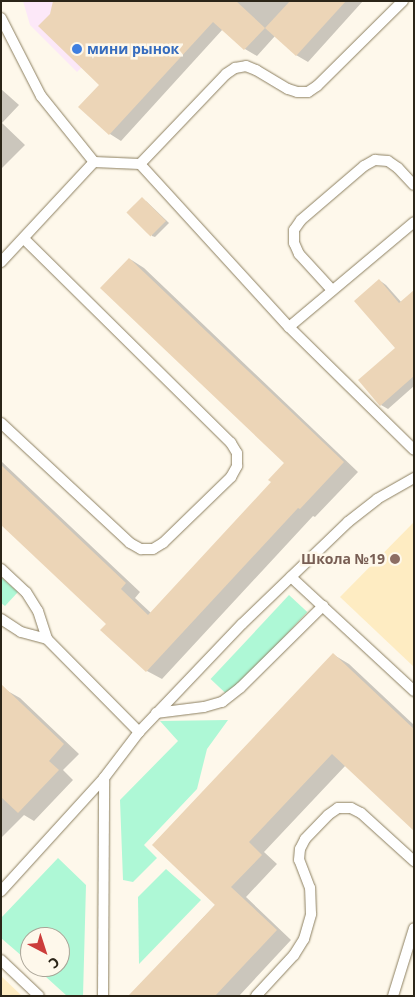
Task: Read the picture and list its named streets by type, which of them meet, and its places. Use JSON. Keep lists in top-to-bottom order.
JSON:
{
  "places": ["мини рынок", "Школа №19"],
  "north": "bottom right"
}
